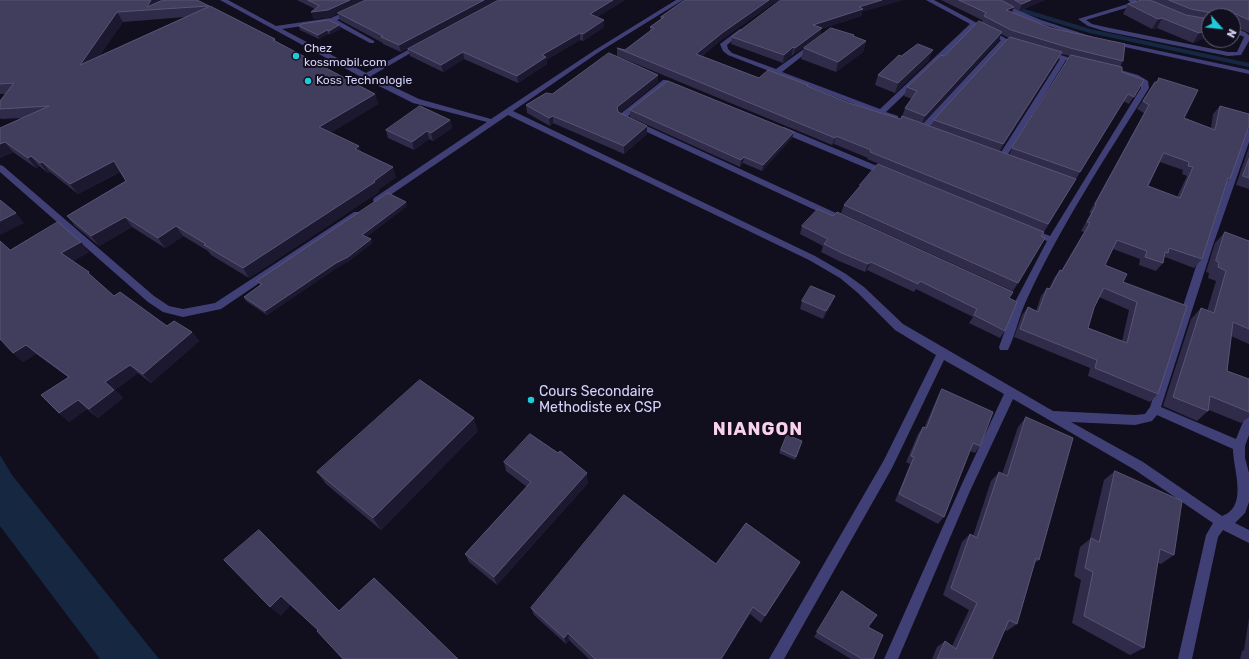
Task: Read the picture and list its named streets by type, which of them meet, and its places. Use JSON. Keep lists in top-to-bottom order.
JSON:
{
  "districts": ["NIANGON"],
  "places": ["Chez kossmobil.com", "Koss Technologie", "Cours Secondaire Methodiste ex CSP"],
  "north": "bottom right"
}
